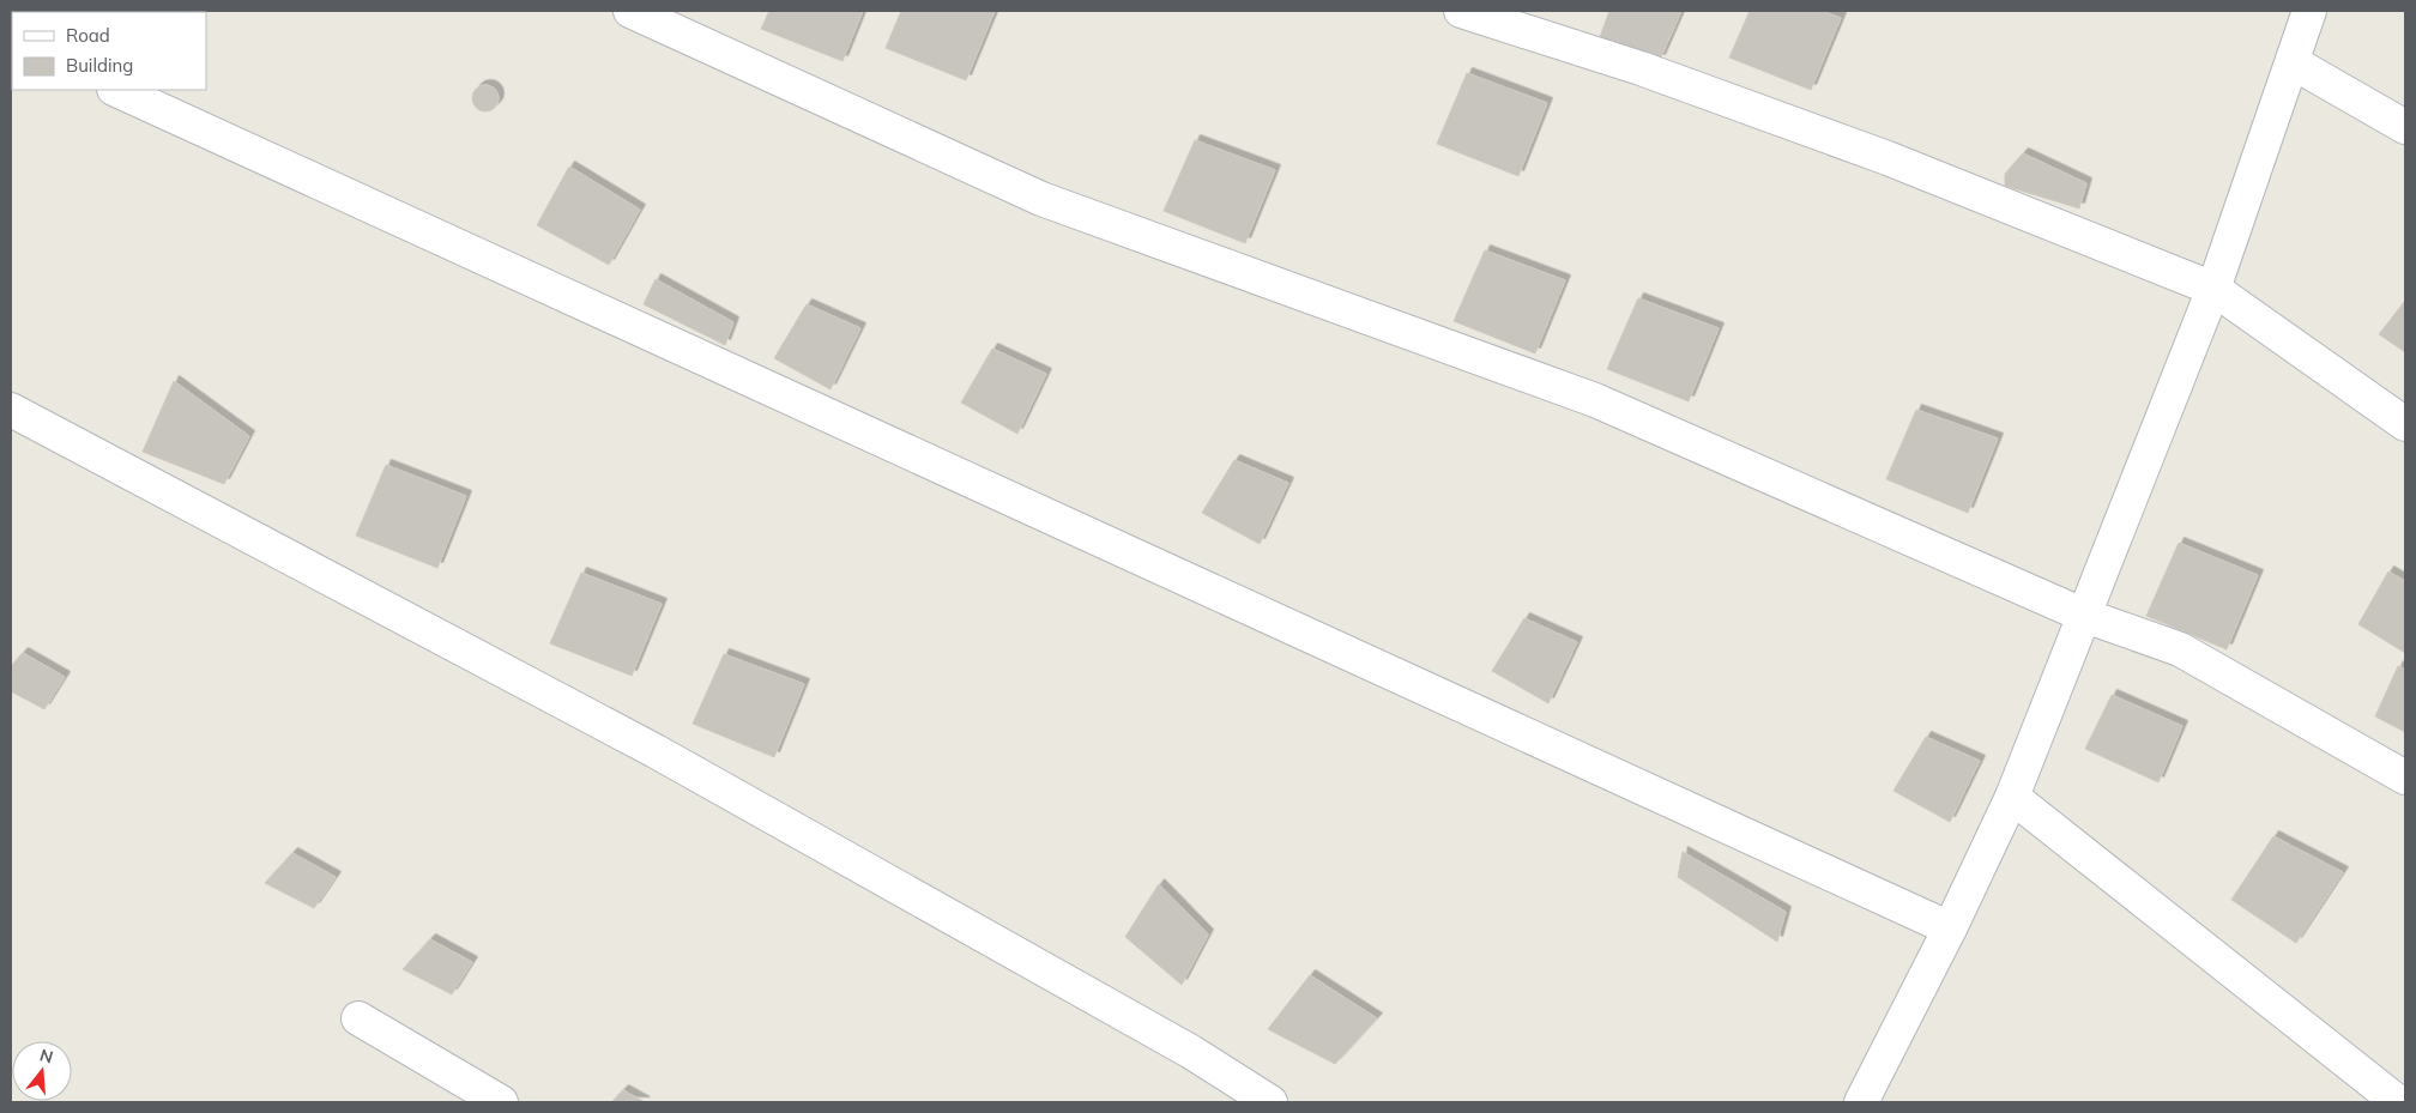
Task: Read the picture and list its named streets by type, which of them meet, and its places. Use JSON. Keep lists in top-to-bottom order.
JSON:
{
  "legend": ["Road", "Building"],
  "north": "top"
}
